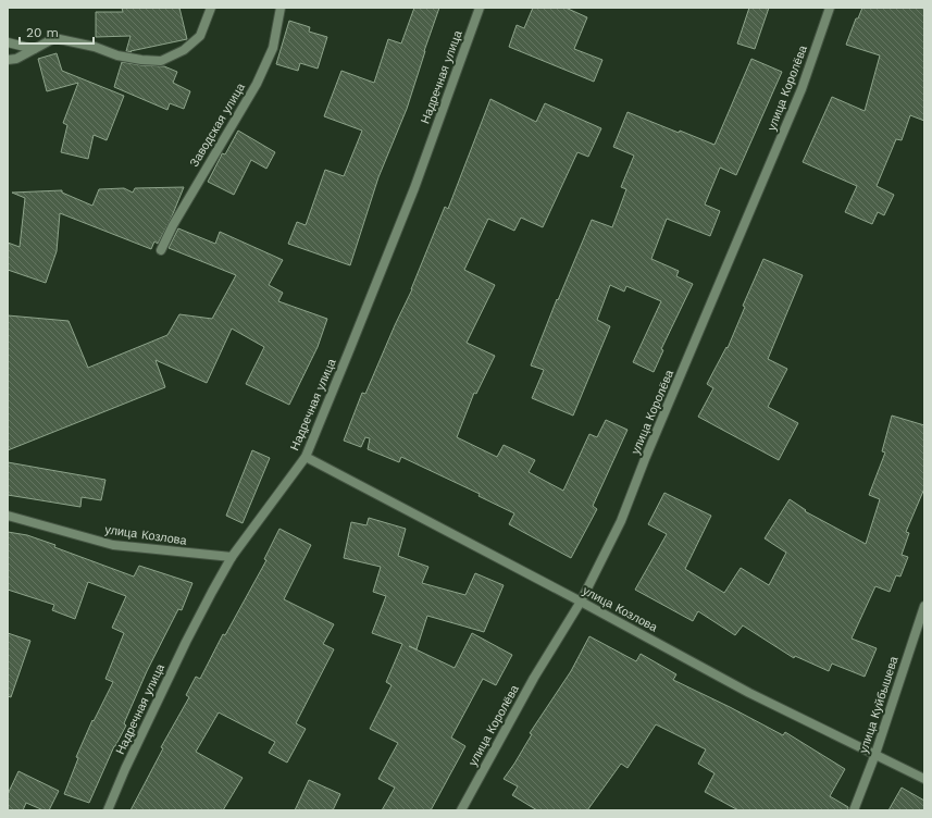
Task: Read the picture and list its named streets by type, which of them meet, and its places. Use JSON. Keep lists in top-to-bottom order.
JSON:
{
  "streets": {
    "street": [
      "Надречная улица",
      "улица Королёва",
      "Заводская улица",
      "улица Козлова",
      "улица Куйбышева"
    ]
  },
  "crossings": [
    ["Надречная улица", "улица Козлова"],
    ["улица Королёва", "улица Козлова"],
    ["улица Козлова", "улица Куйбышева"]
  ],
  "scale_bar": "20 m"
}
